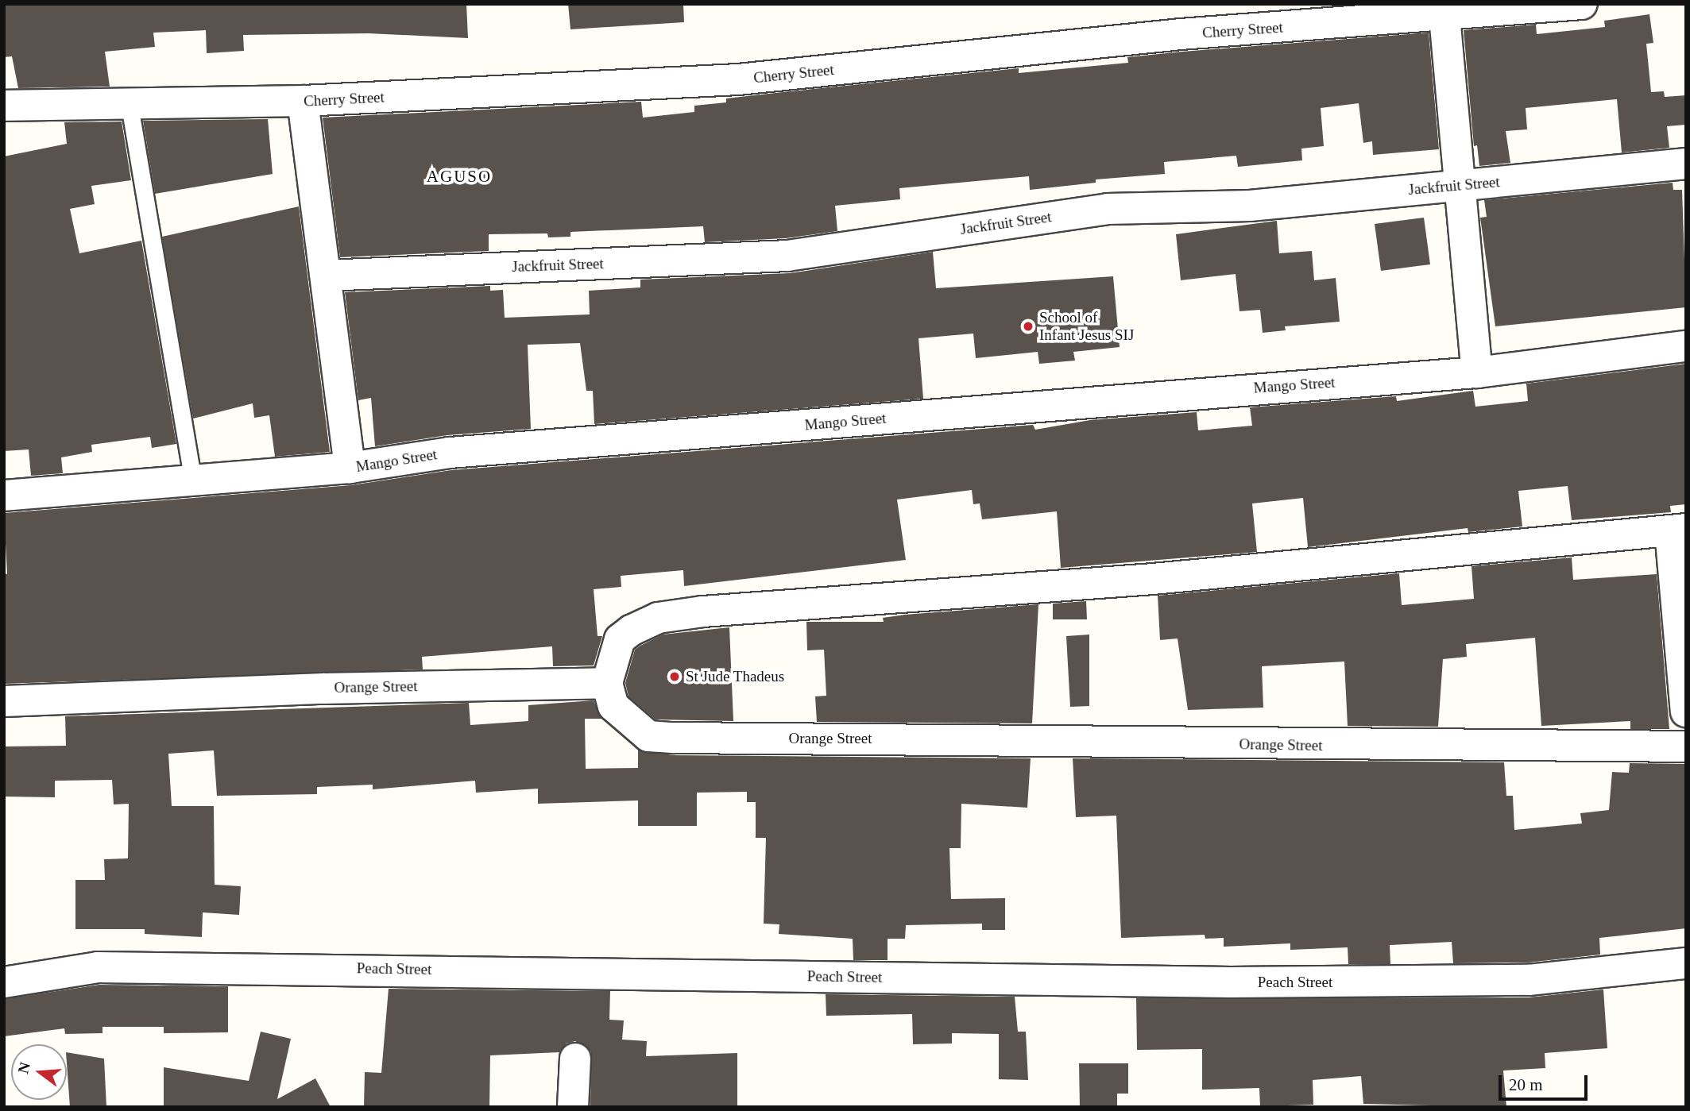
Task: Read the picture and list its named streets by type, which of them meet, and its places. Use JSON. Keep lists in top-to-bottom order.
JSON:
{
  "streets": {
    "street": [
      "Cherry Street",
      "Jackfruit Street",
      "Mango Street",
      "Orange Street",
      "Peach Street"
    ]
  },
  "districts": ["AGUSO"],
  "places": ["School of Infant Jesus SIJ", "St Jude Thadeus"],
  "scale_bar": "20 m",
  "north": "left"
}
